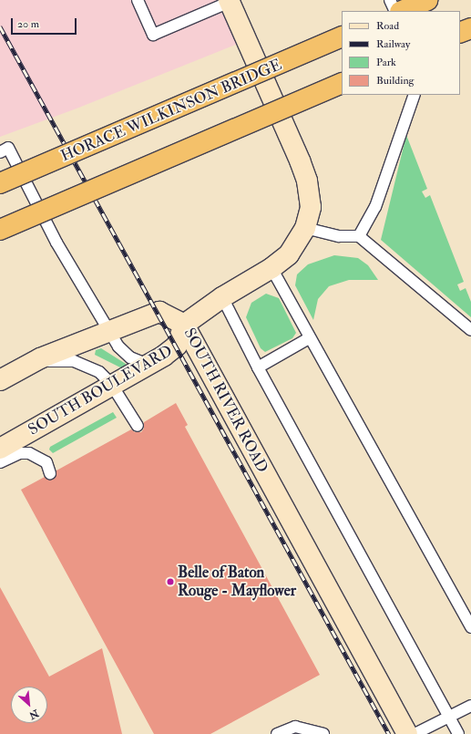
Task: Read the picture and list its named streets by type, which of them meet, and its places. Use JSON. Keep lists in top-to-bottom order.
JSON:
{
  "streets": {
    "highway": ["HORACE WILKINSON BRIDGE"],
    "main road": ["SOUTH BOULEVARD", "SOUTH RIVER ROAD"]
  },
  "crossings": [
    ["SOUTH BOULEVARD", "SOUTH RIVER ROAD"]
  ],
  "places": ["Belle of Baton Rouge - Mayflower"],
  "legend": [
    "Road",
    "Railway",
    "Park",
    "Building"
  ],
  "scale_bar": "20 m",
  "north": "bottom right"
}
